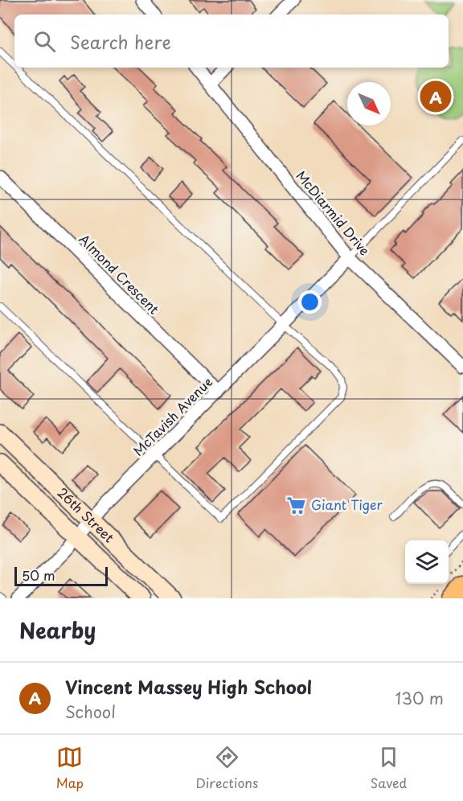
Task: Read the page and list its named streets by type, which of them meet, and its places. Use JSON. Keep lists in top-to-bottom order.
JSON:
{
  "streets": {
    "street": [
      "McDiarmid Drive",
      "Almond Crescent",
      "McTavish Avenue",
      "26th Street"
    ]
  },
  "crossings": [
    ["McDiarmid Drive", "McTavish Avenue"],
    ["Almond Crescent", "McTavish Avenue"],
    ["McTavish Avenue", "26th Street"]
  ],
  "places": {
    "supermarket": ["Giant Tiger"]
  },
  "scale_bar": "50 m",
  "north": "bottom right",
  "page": {
    "search": "Search here",
    "pins": "A",
    "scale": "50 m",
    "heading": "Nearby",
    "list": [
      {
        "mark": "A",
        "name": "Vincent Massey High School",
        "note": "School",
        "value": "130 m"
      }
    ],
    "nav": ["Map", "Directions", "Saved"]
  }
}
